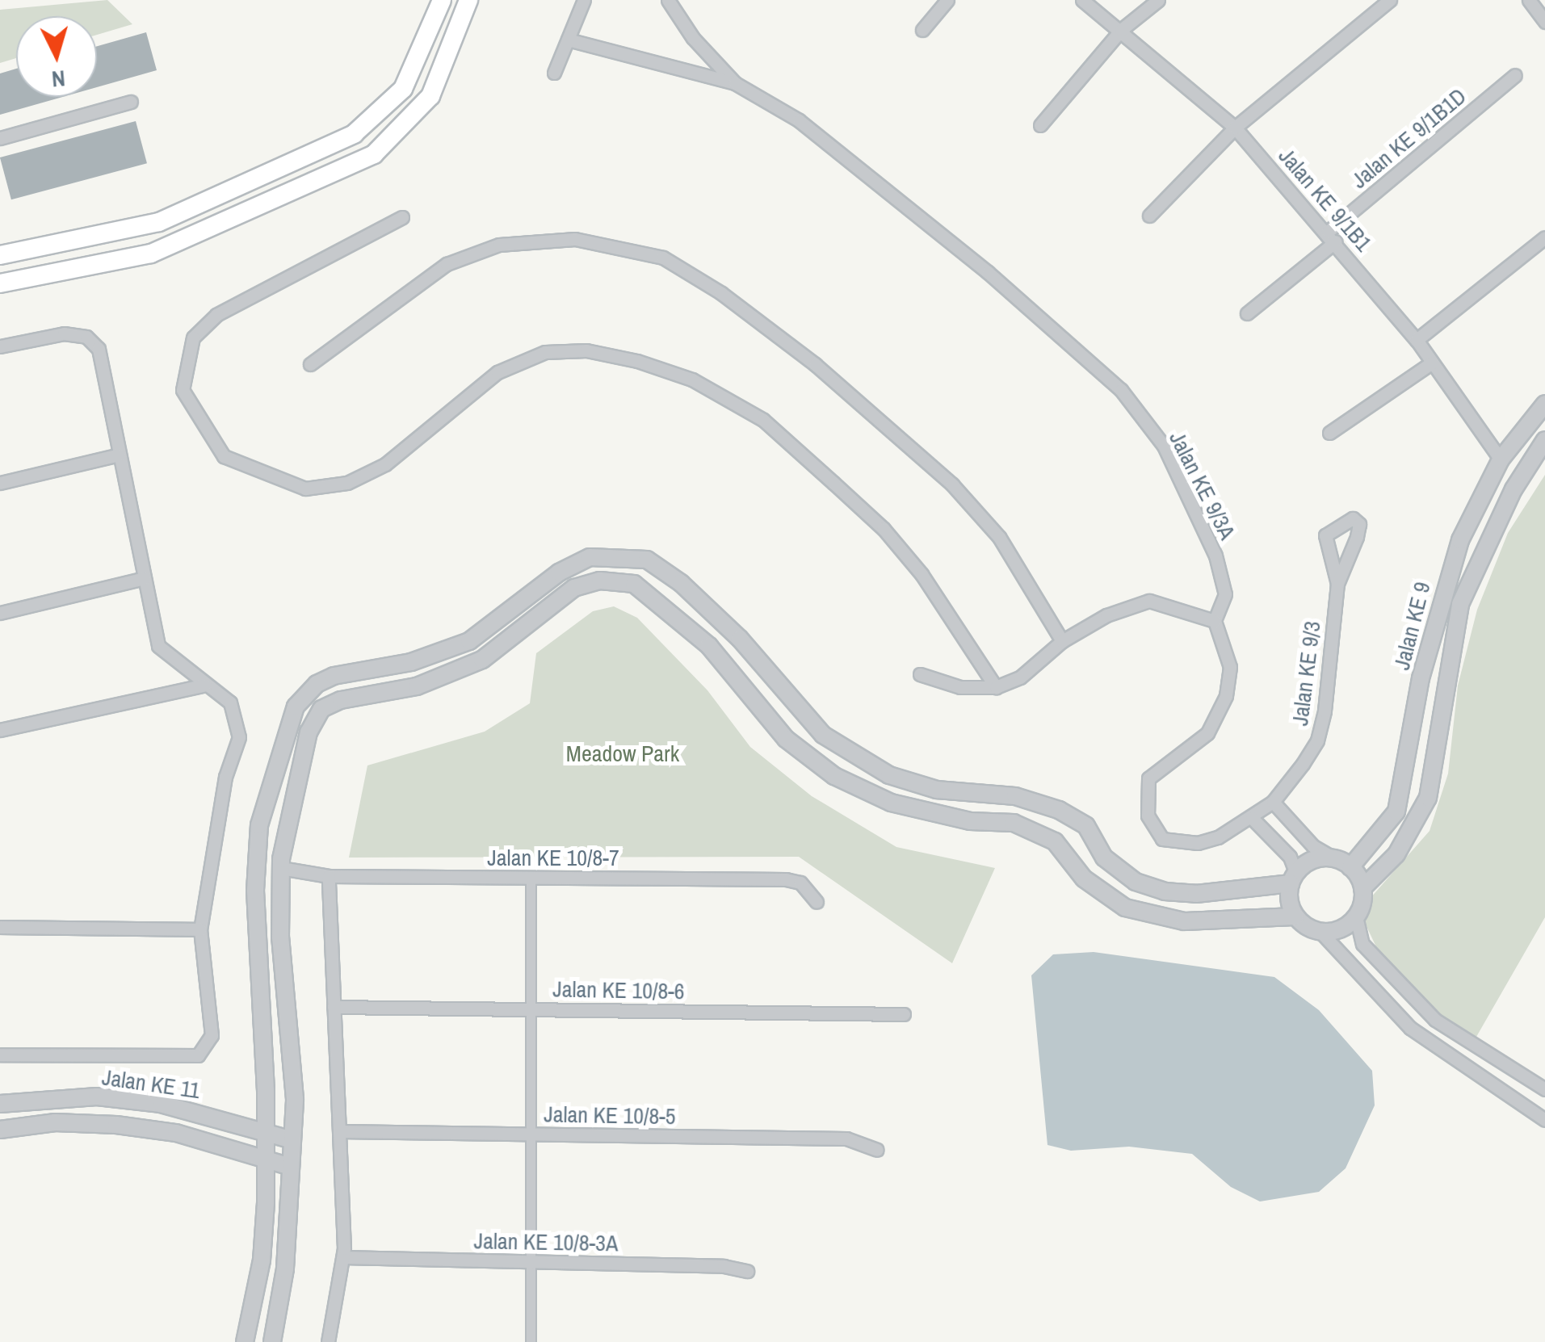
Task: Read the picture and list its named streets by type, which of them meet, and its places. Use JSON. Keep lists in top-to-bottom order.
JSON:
{
  "streets": {
    "street": [
      "Jalan KE 9/1B1D",
      "Jalan KE 9/1B1",
      "Jalan KE 9/3A",
      "Jalan KE 9",
      "Jalan KE 9/3",
      "Jalan KE 10/8-7",
      "Jalan KE 10/8-6",
      "Jalan KE 11",
      "Jalan KE 10/8-5",
      "Jalan KE 10/8-3A"
    ]
  },
  "crossings": [
    ["Jalan KE 9/1B1D", "Jalan KE 9/1B1"],
    ["Jalan KE 9/1B1", "Jalan KE 9"],
    ["Jalan KE 9/3A", "Jalan KE 9/3"]
  ],
  "parks": ["Meadow Park"],
  "north": "bottom"
}
